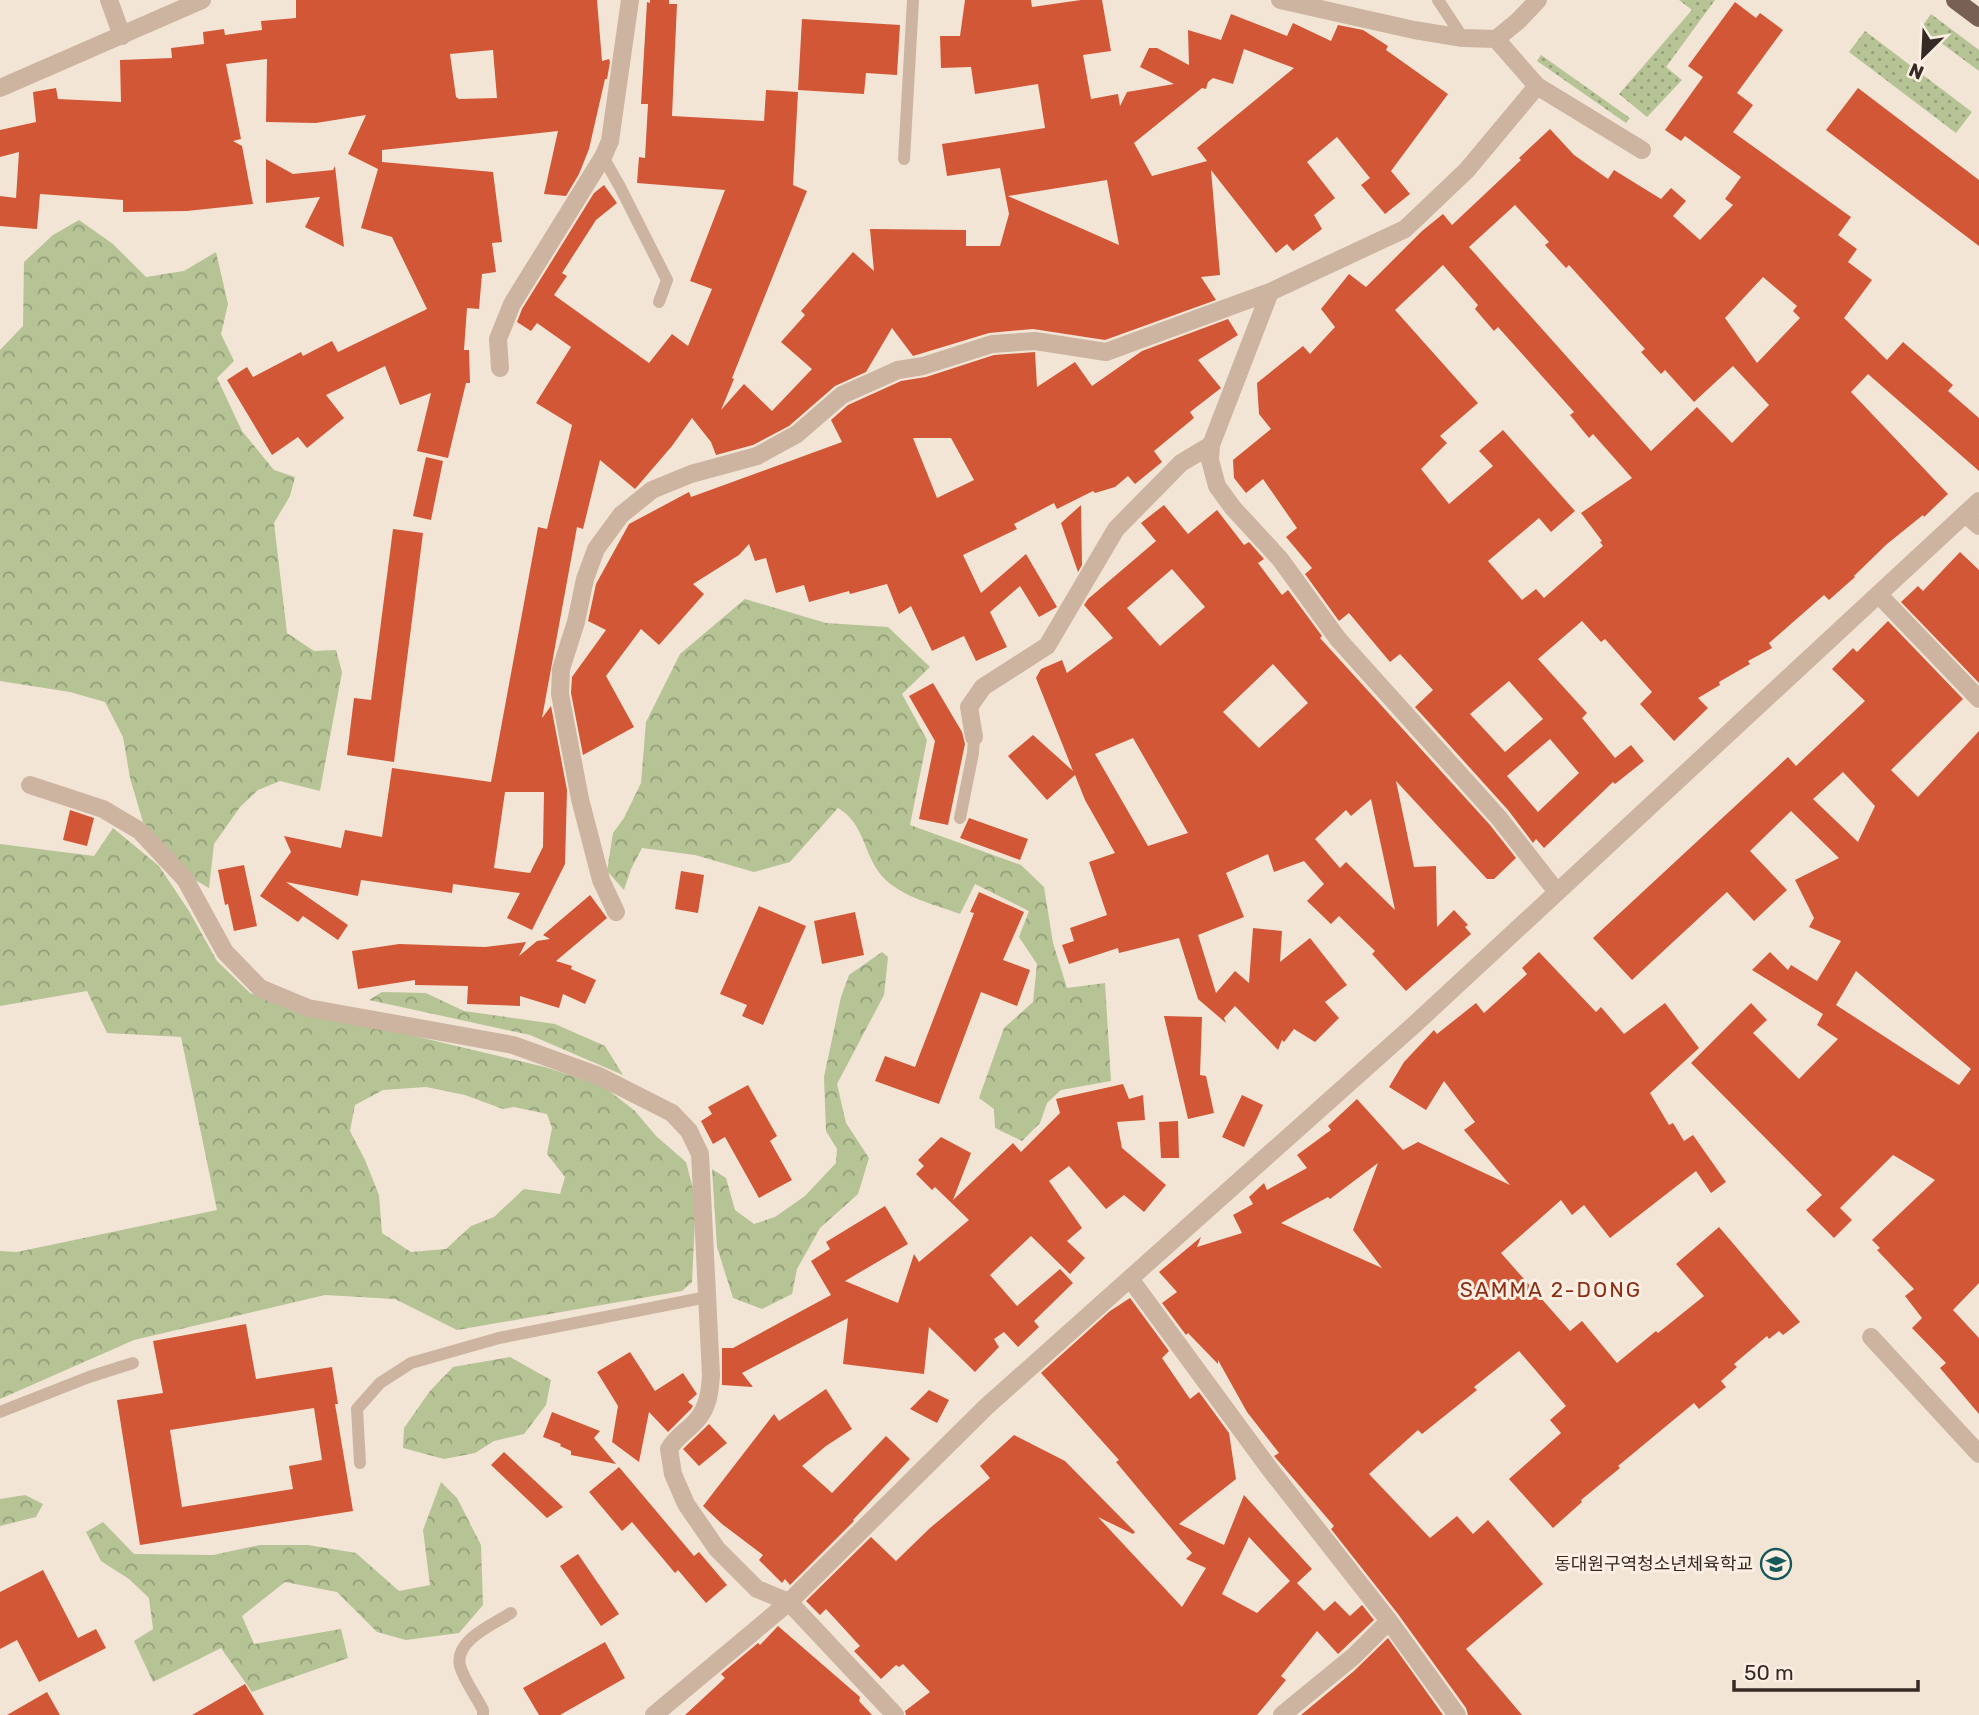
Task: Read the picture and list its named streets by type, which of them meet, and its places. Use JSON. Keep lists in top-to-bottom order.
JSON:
{
  "districts": ["SAMMA 2-DONG"],
  "places": {
    "school or university": ["동대원구역청소년체육학교"]
  },
  "scale_bar": "50 m",
  "north": "bottom left"
}
